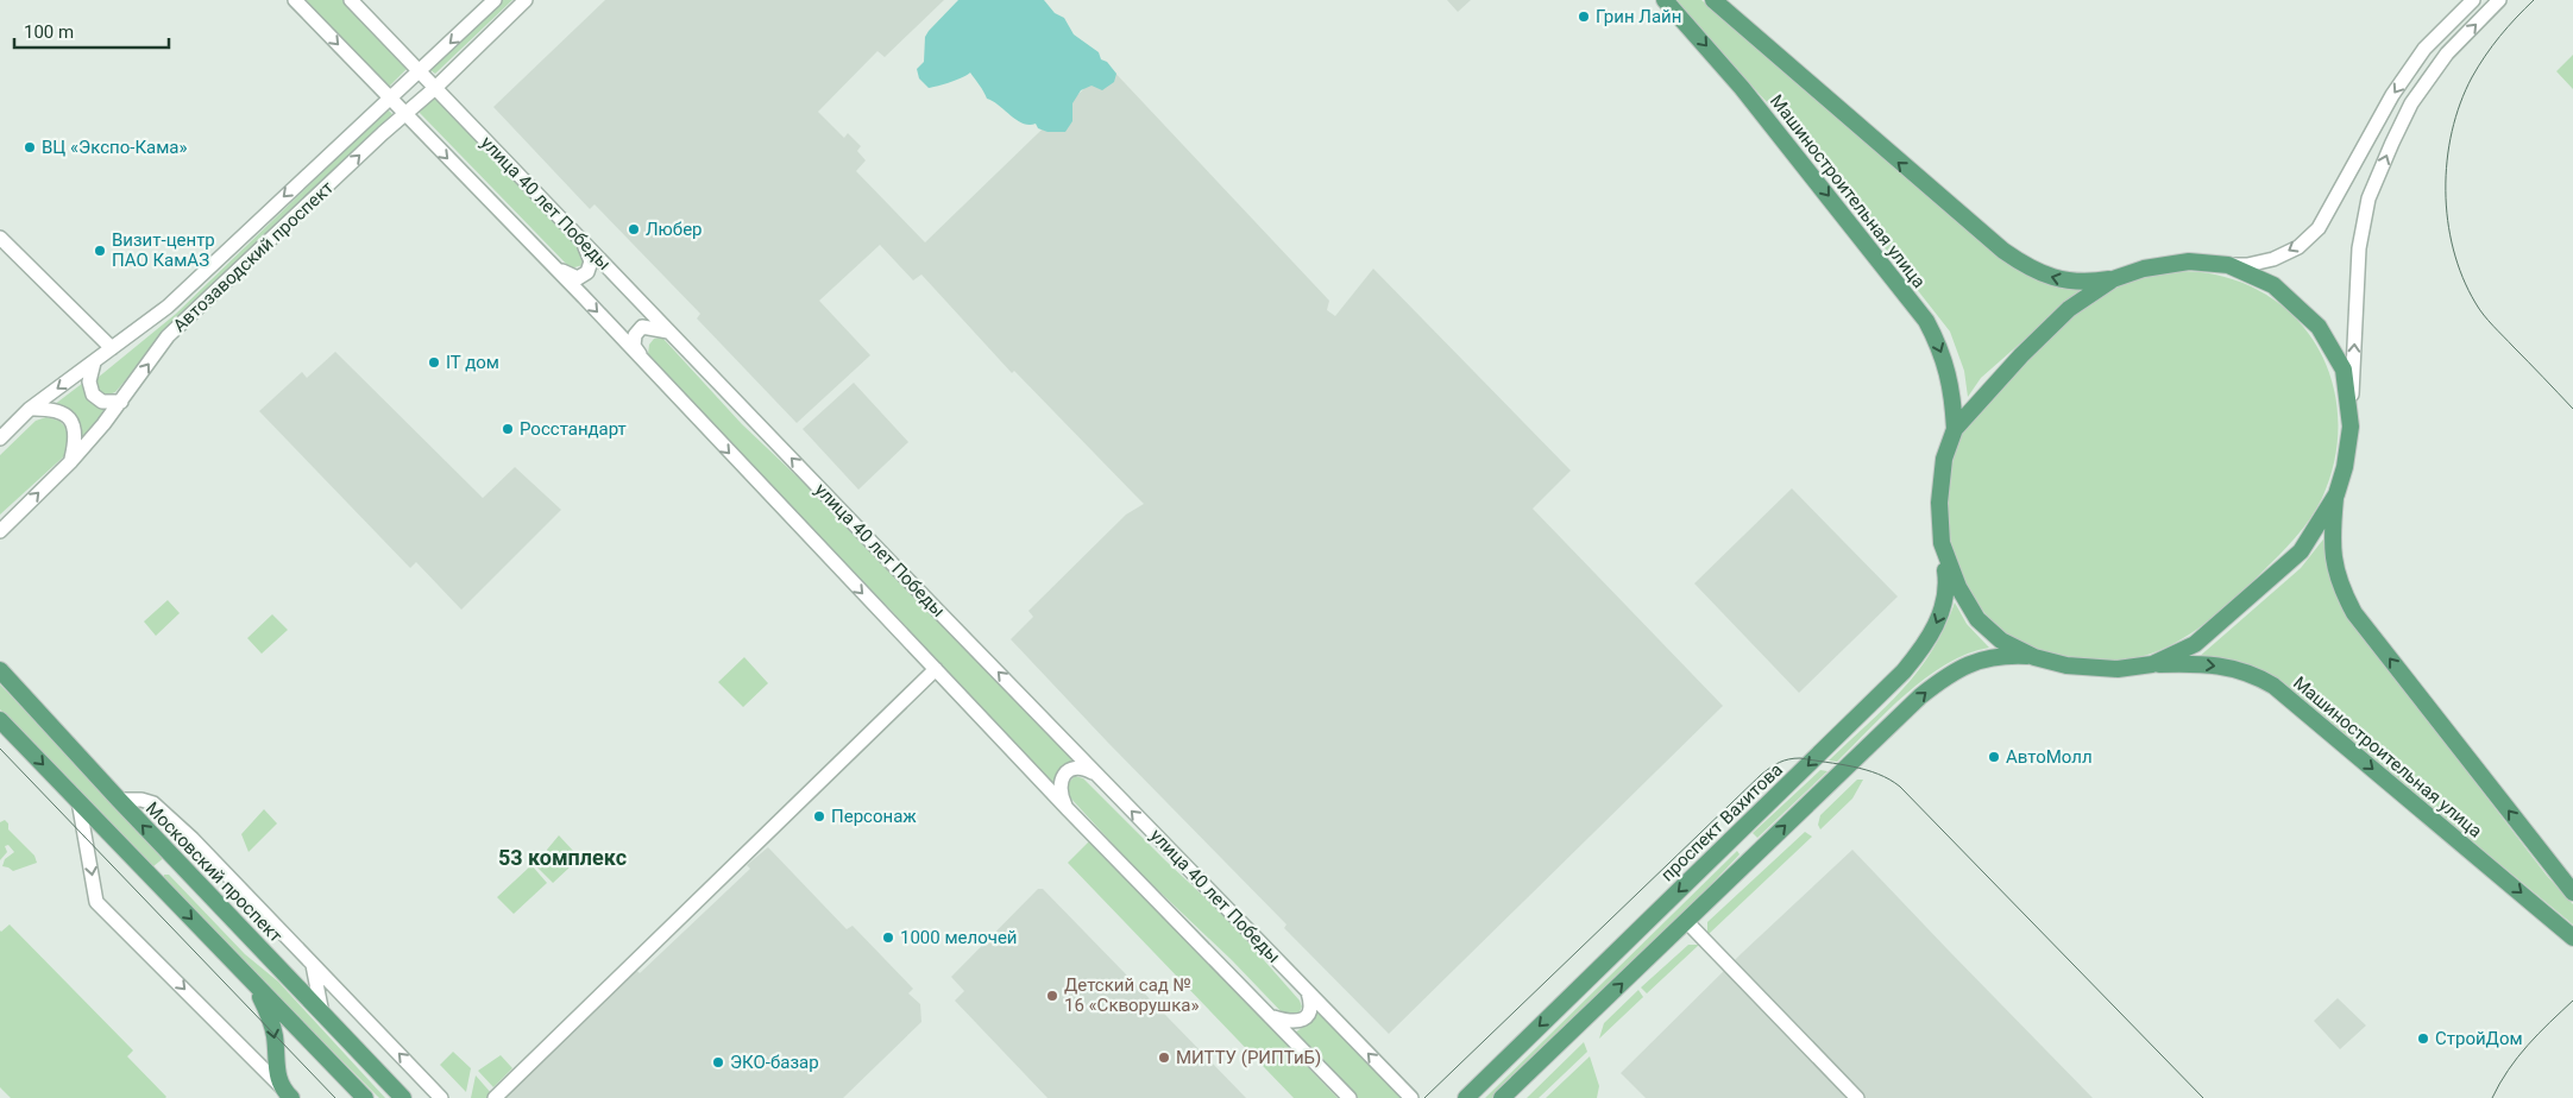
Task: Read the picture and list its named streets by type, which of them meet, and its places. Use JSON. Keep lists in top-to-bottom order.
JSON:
{
  "streets": {
    "main road": ["Машиностроительная улица", "проспект Вахитова", "Московский проспект"],
    "street": ["улица 40 лет Победы", "Автозаводский проспект"]
  },
  "crossings": [
    ["улица 40 лет Победы", "Автозаводский проспект"]
  ],
  "districts": ["53 комплекс"],
  "places": [
    "Грин Лайн",
    "ВЦ «Экспо-Кама»",
    "Любер",
    "Визит-центр ПАО КамАЗ",
    "IT дом",
    "Росстандарт",
    "АвтоМолл",
    "Персонаж",
    "1000 мелочей",
    "Детский сад № 16 «Скворушка»",
    "СтройДом",
    "МИТТУ (РИПТиБ)",
    "ЭКО-базар"
  ],
  "scale_bar": "100 m"
}
